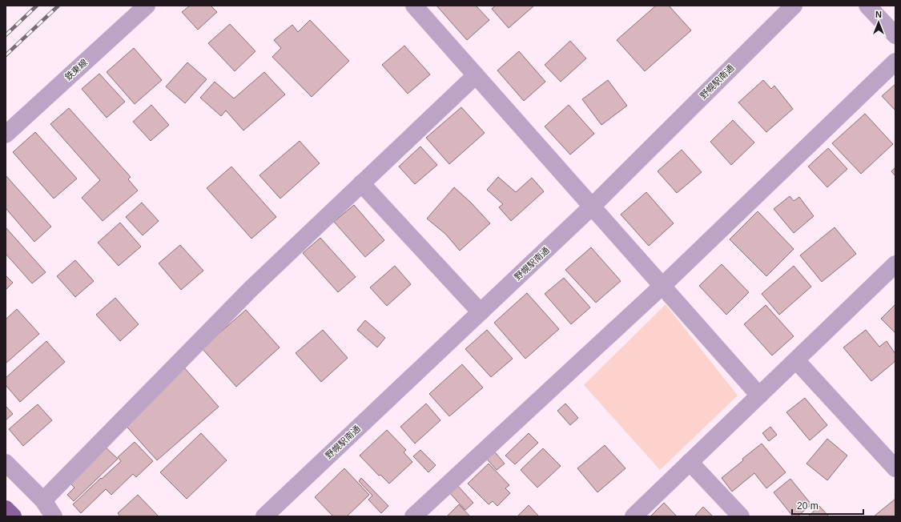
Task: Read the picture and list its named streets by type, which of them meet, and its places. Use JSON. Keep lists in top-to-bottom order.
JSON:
{
  "streets": {
    "street": ["鉄東線", "野幌駅南通"]
  },
  "scale_bar": "20 m",
  "north": "top"
}
